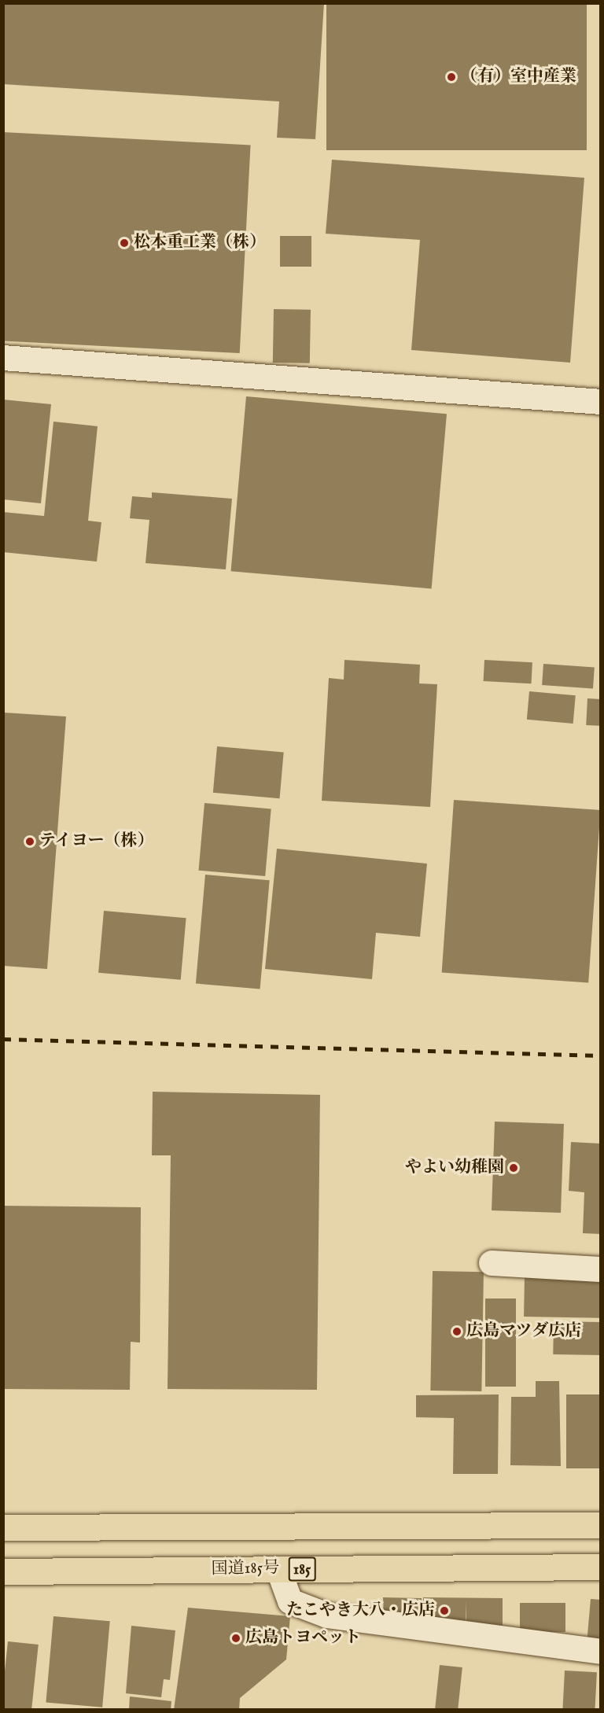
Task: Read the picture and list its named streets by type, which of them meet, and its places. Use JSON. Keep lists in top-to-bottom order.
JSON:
{
  "streets": {
    "highway": ["国道185号", "185"]
  },
  "places": [
    "（有）室中産業",
    "松本重工業（株）",
    "テイヨー（株）",
    "やよい幼稚園",
    "広島マツダ広店",
    "たこやき大八・広店",
    "広島トヨペット"
  ]
}
